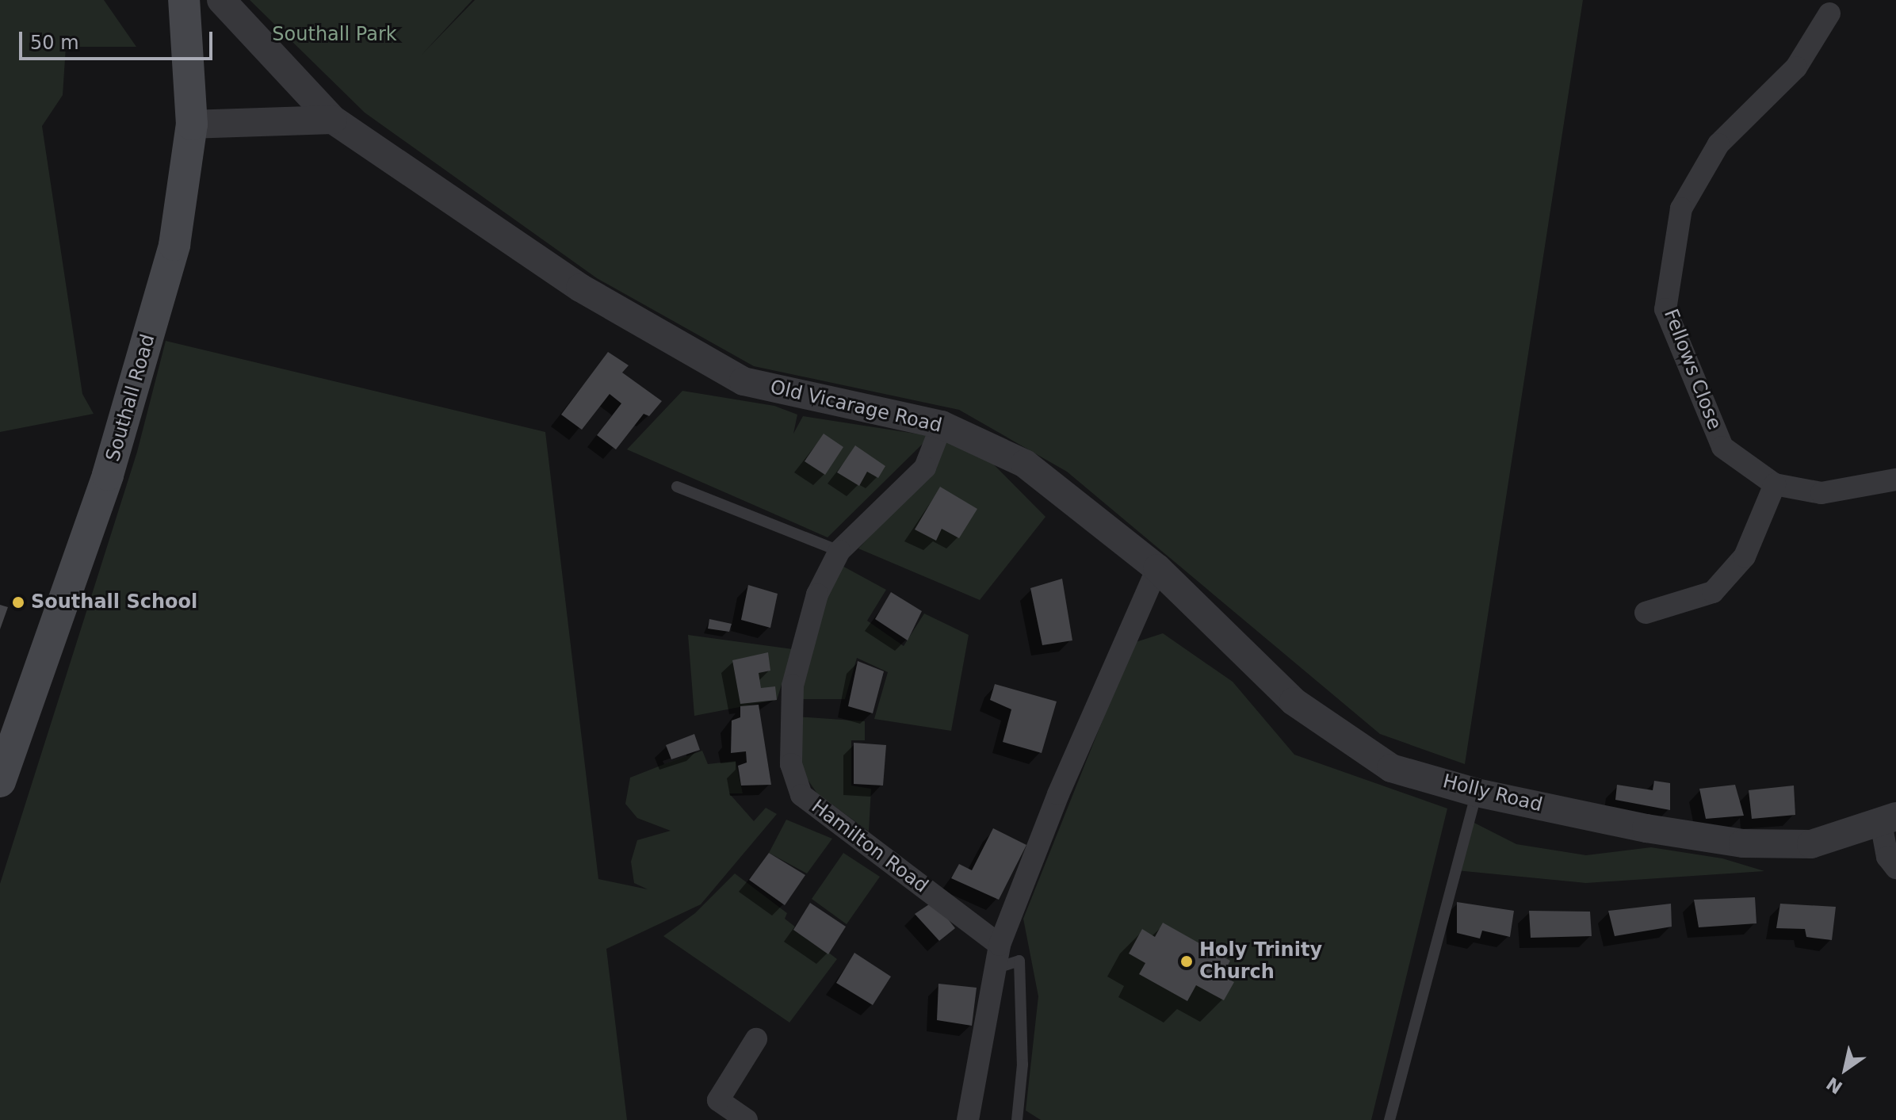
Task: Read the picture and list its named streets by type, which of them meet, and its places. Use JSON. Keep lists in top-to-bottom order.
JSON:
{
  "streets": {
    "main road": ["Southall Road"],
    "street": [
      "Fellows Close",
      "Old Vicarage Road",
      "Holly Road",
      "Hamilton Road"
    ]
  },
  "crossings": [
    ["Old Vicarage Road", "Holly Road"],
    ["Old Vicarage Road", "Hamilton Road"]
  ],
  "parks": ["Southall Park"],
  "places": ["Southall School", "Holy Trinity Church"],
  "scale_bar": "50 m",
  "north": "bottom left"
}
